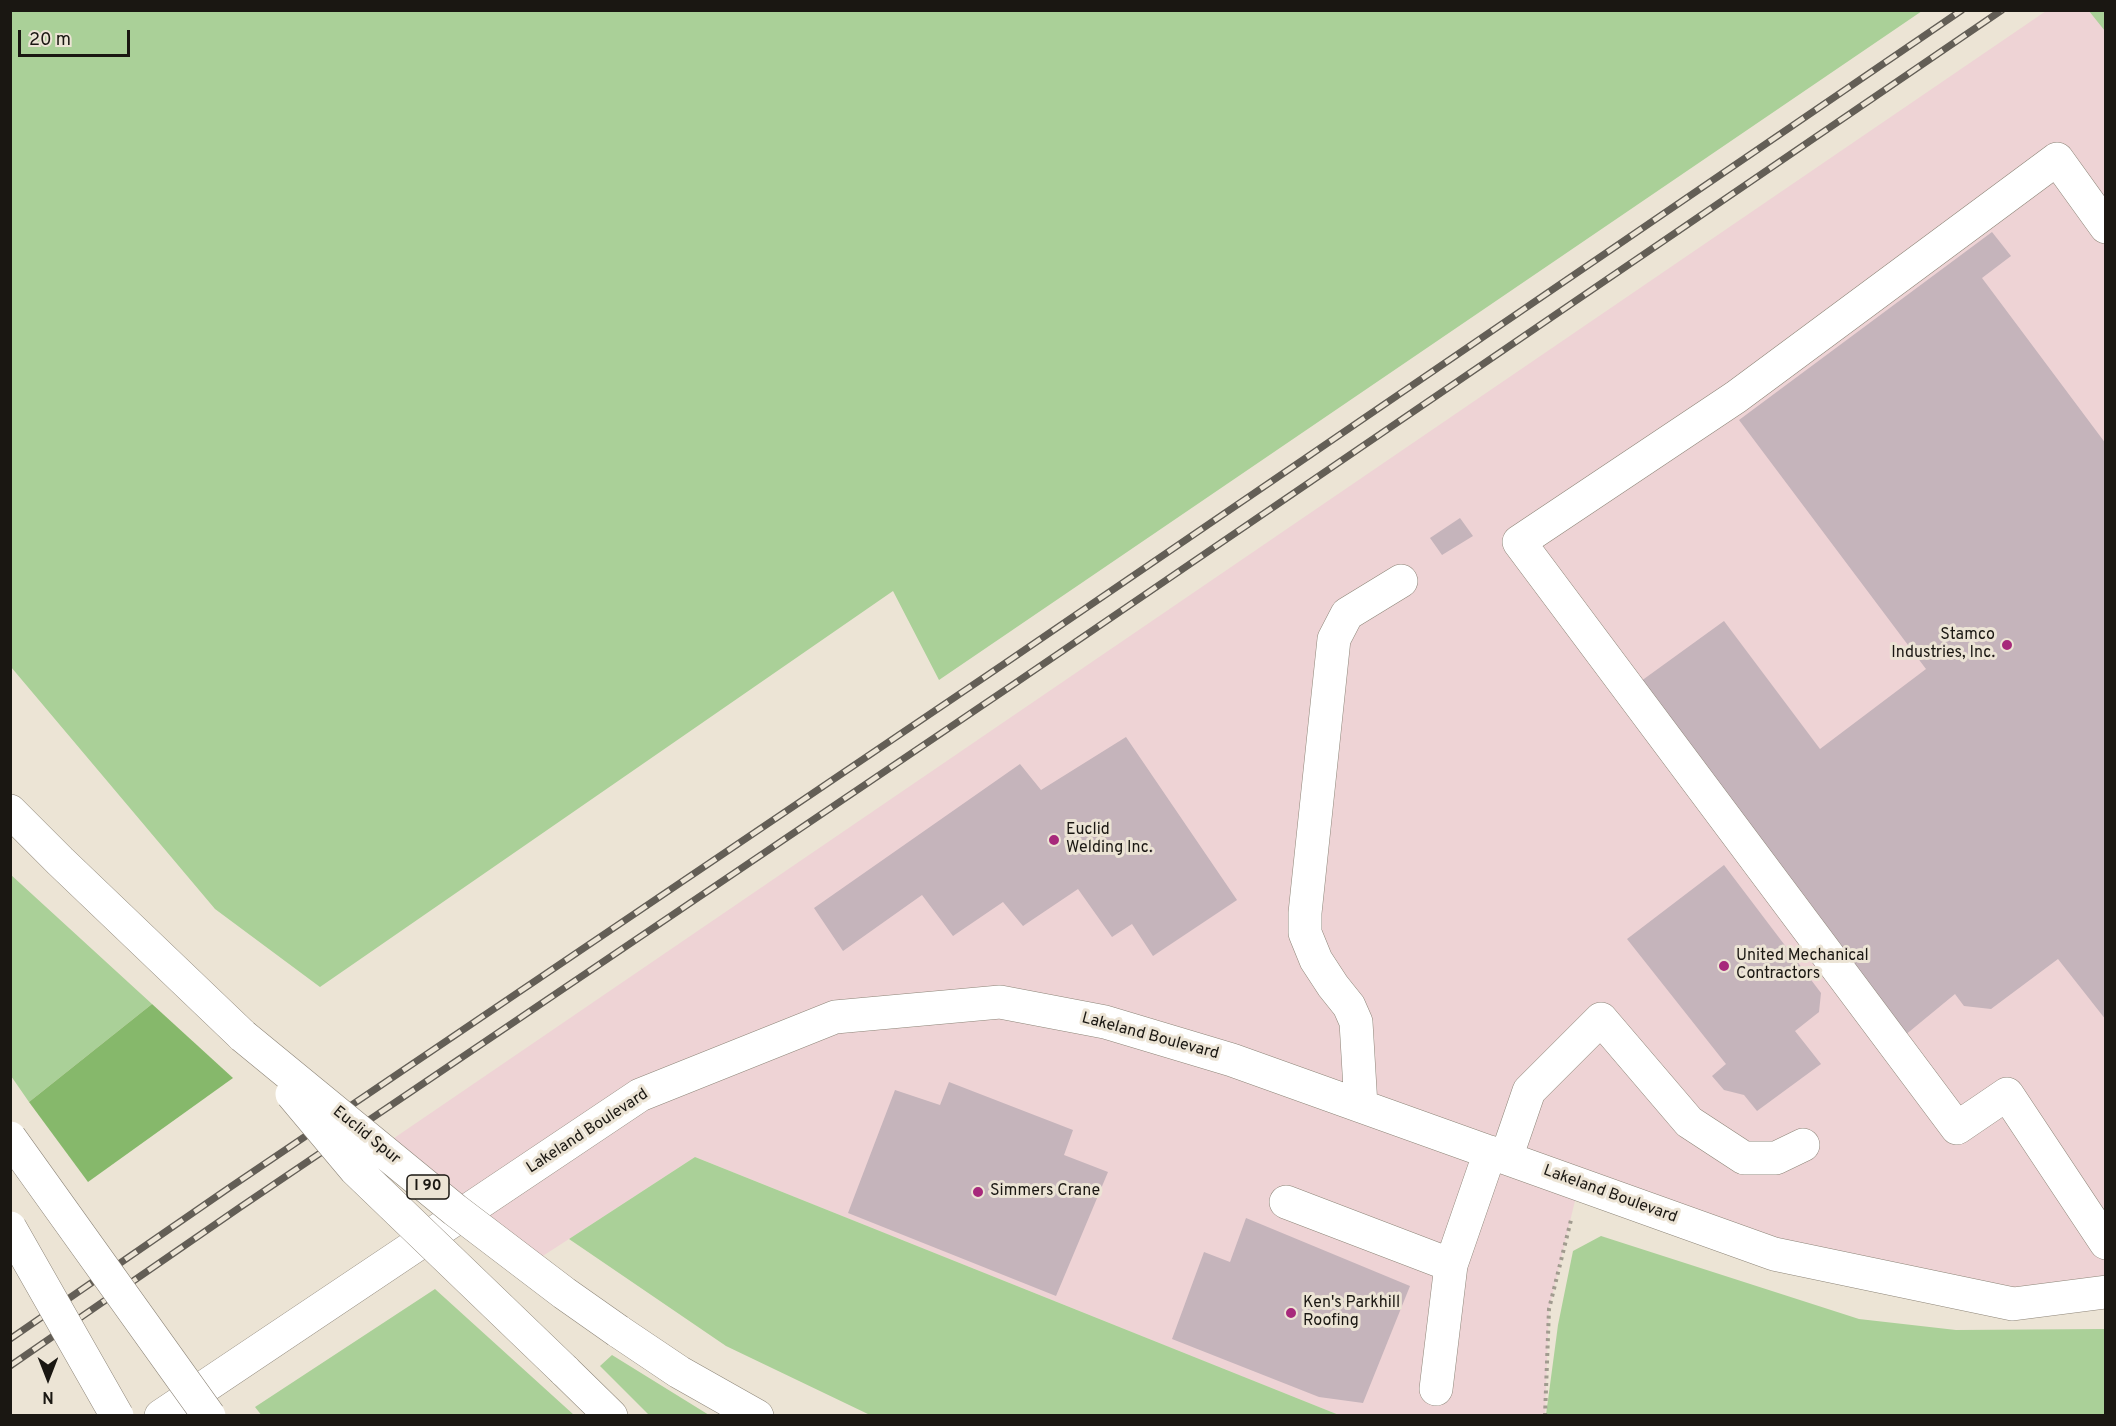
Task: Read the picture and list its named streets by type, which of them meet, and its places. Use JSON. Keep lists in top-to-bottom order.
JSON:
{
  "streets": {
    "main road": ["Lakeland Boulevard", "Euclid Spur", "I 90"]
  },
  "places": [
    "Stamco Industries, Inc.",
    "Euclid Welding Inc.",
    "United Mechanical Contractors",
    "Simmers Crane",
    "Ken's Parkhill Roofing"
  ],
  "scale_bar": "20 m",
  "north": "bottom"
}
